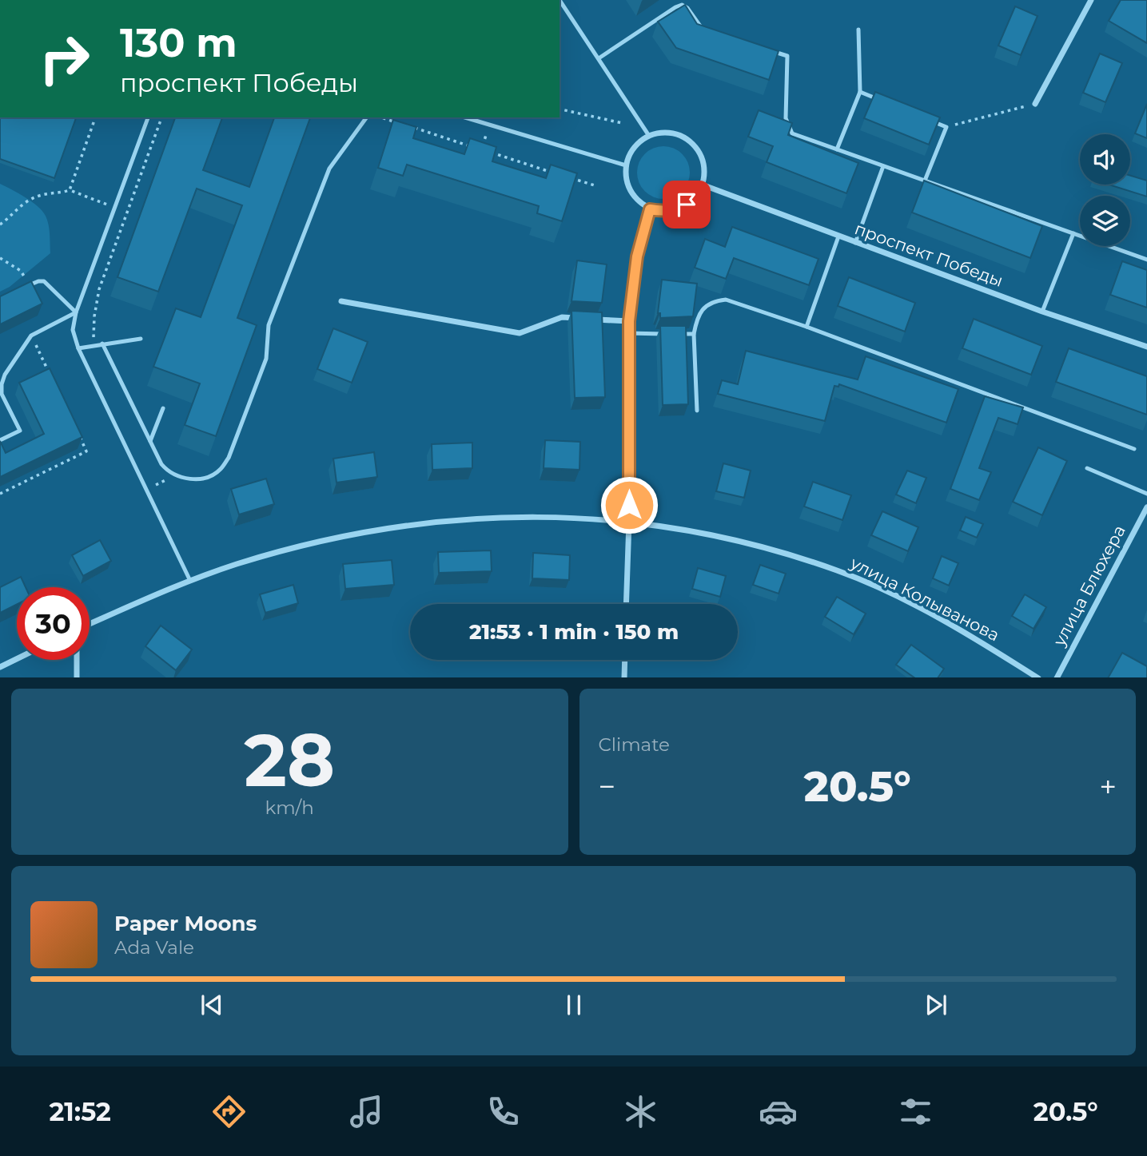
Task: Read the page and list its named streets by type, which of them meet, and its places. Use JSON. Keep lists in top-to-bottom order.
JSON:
{
  "streets": {
    "street": ["проспект Победы", "улица Блюхера", "улица Колыванова"]
  },
  "page": {
    "turn": ["130 m", "проспект Победы"],
    "limit": "30",
    "trip": "21:53 · 1 min · 150 m",
    "tile": [
      ["28", "km/h"],
      "Climate"
    ],
    "heat": ["−", "20.5°", "+"],
    "song": ["Paper Moons", "Ada Vale"],
    "tabs": ["21:52", "20.5°"]
  }
}
